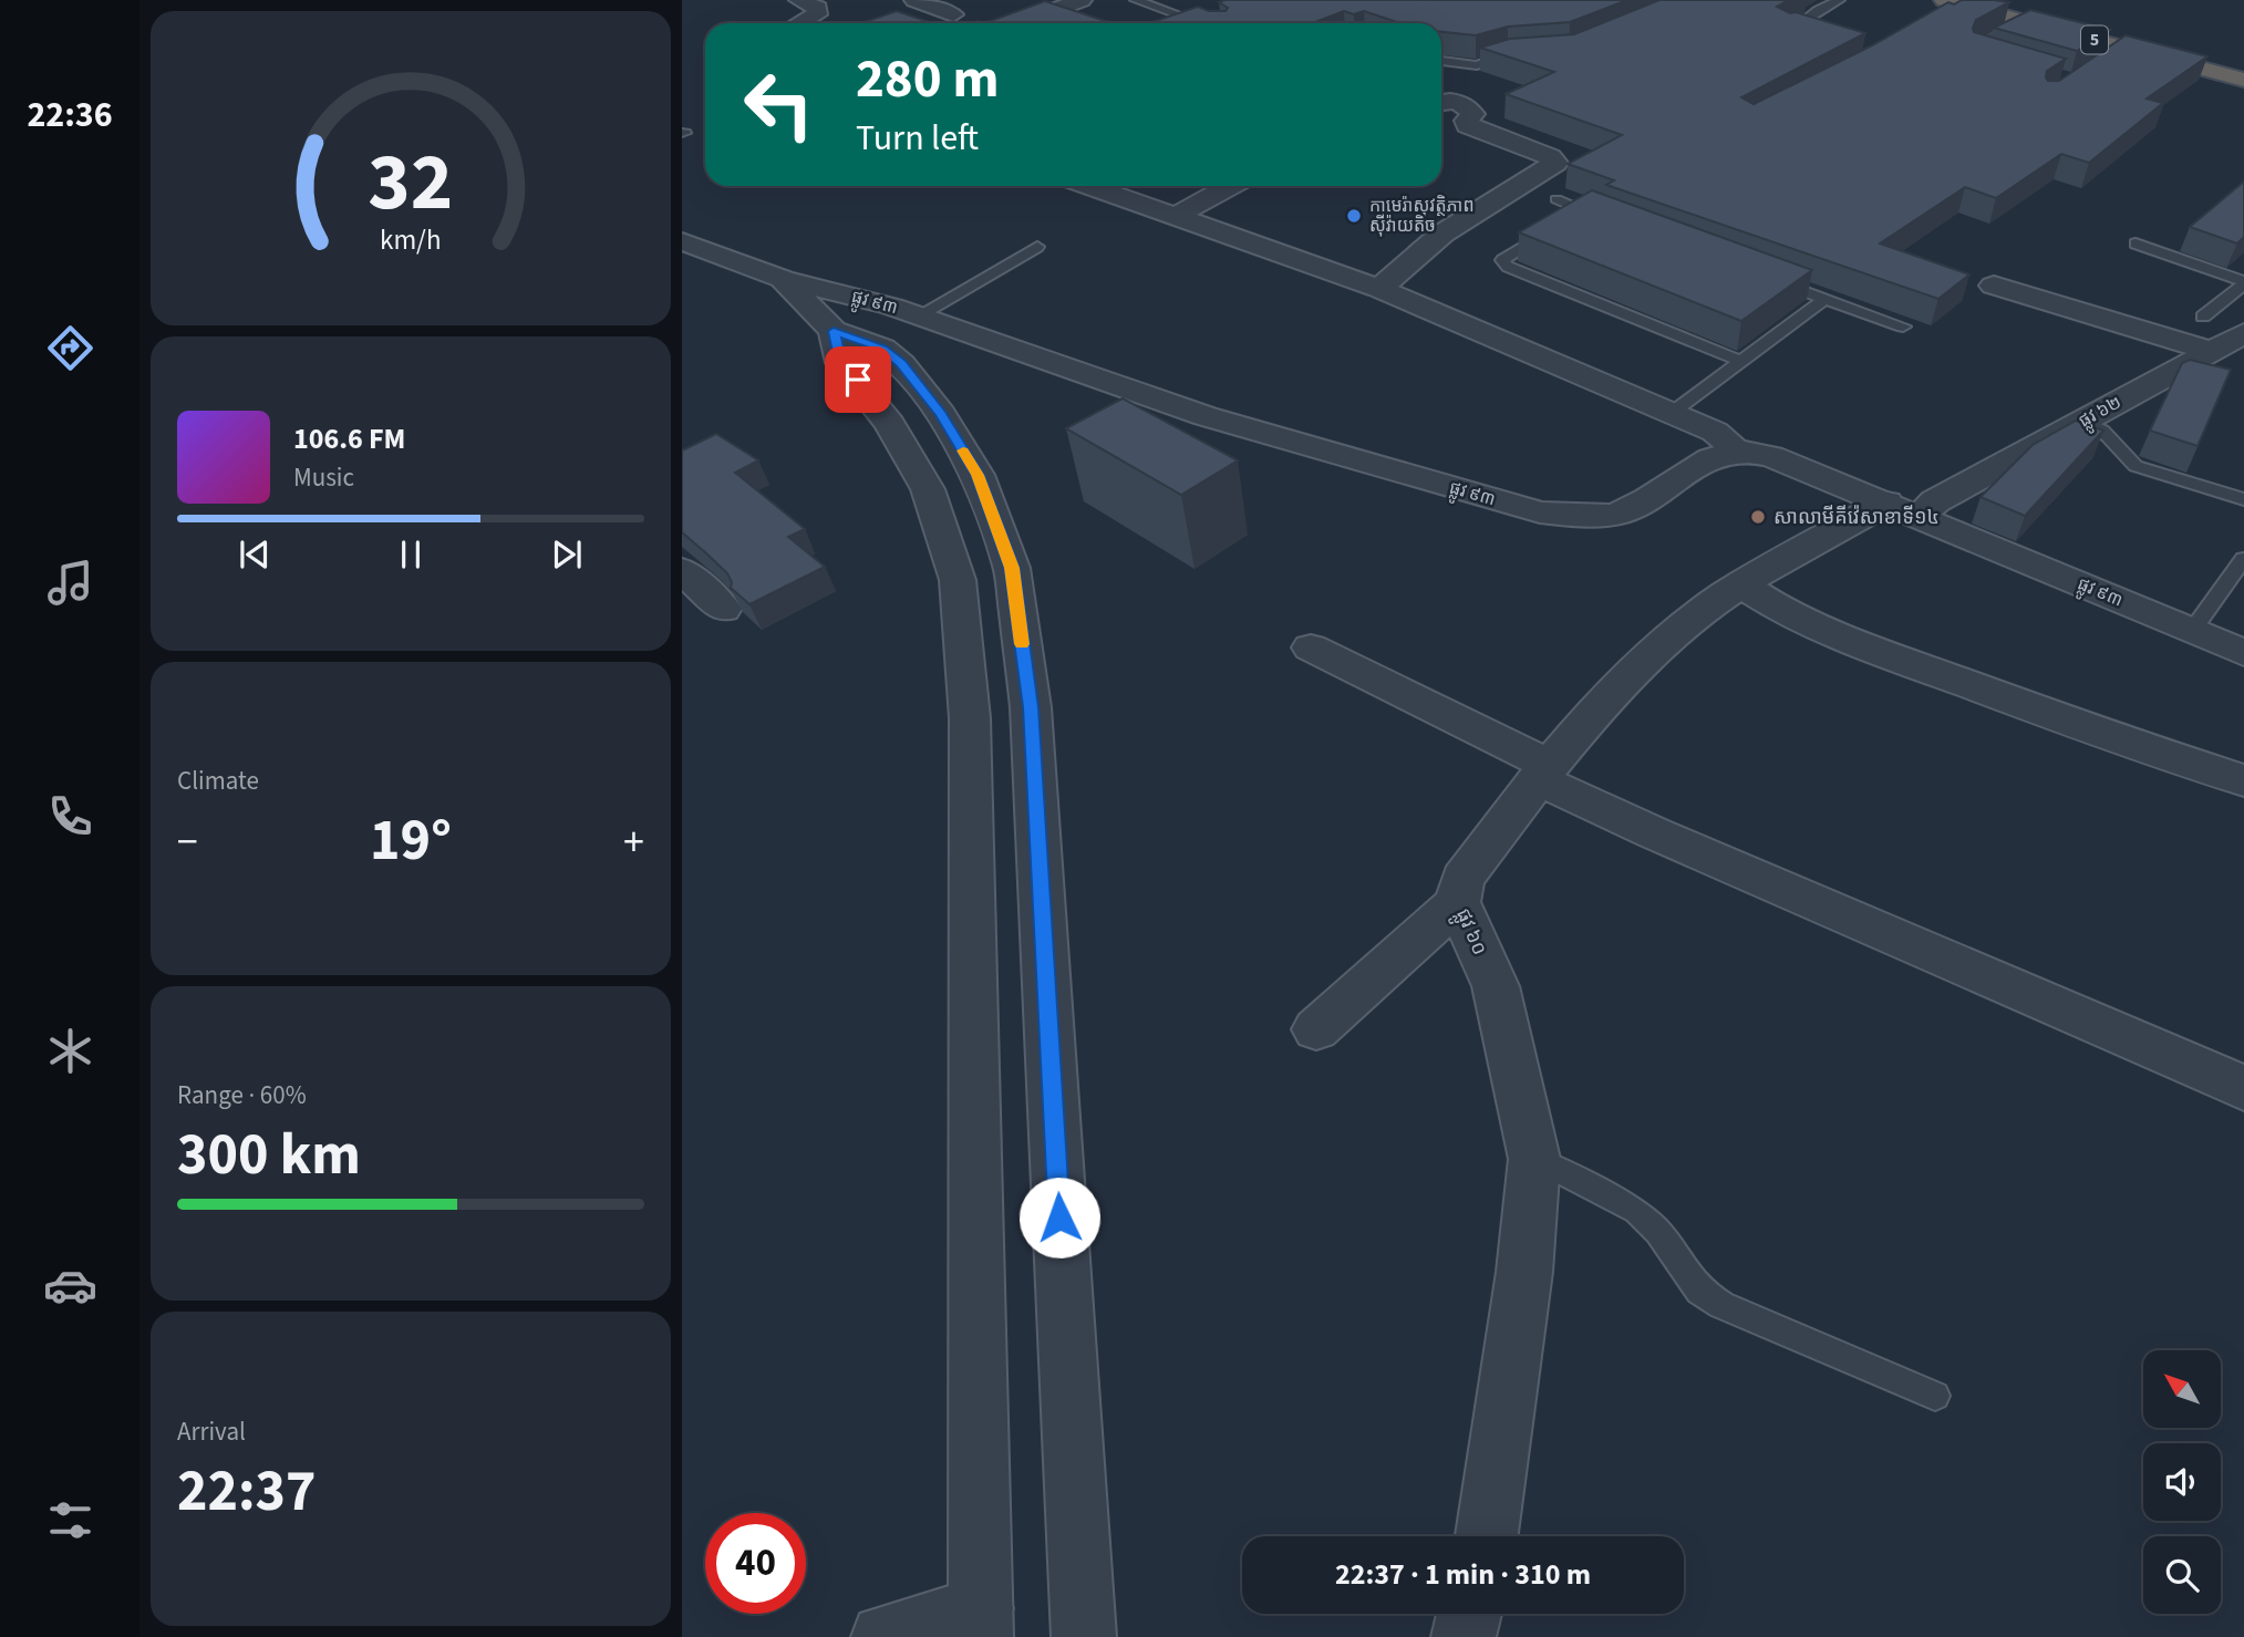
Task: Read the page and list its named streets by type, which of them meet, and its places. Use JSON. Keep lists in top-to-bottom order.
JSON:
{
  "streets": {
    "highway": ["5"],
    "street": ["ផ្លូវ ៩៣", "ផ្លូវ ៦២", "ផ្លូវ ៦០"]
  },
  "crossings": [
    ["ផ្លូវ ៩៣", "ផ្លូវ ៦២"],
    ["ផ្លូវ ៩៣", "ផ្លូវ ៦០"],
    ["ផ្លូវ ៦២", "ផ្លូវ ៦០"]
  ],
  "places": ["កាមេរ៉ាសុវត្ថិភាព ស៊ីវ៉ាយតិច", "សាលាមីគីវ៉េសាខាទី១៤"],
  "north": "top left",
  "page": {
    "tabs": "22:36",
    "turn": ["280 m", "Turn left"],
    "song": ["106.6 FM", "Music"],
    "tile": [
      "Climate",
      ["Range · 60%", "300 km"],
      ["Arrival", "22:37"]
    ],
    "heat": ["−", "19°", "+"],
    "limit": "40",
    "trip": "22:37 · 1 min · 310 m",
    "gauge": ["32", "km/h"]
  }
}
